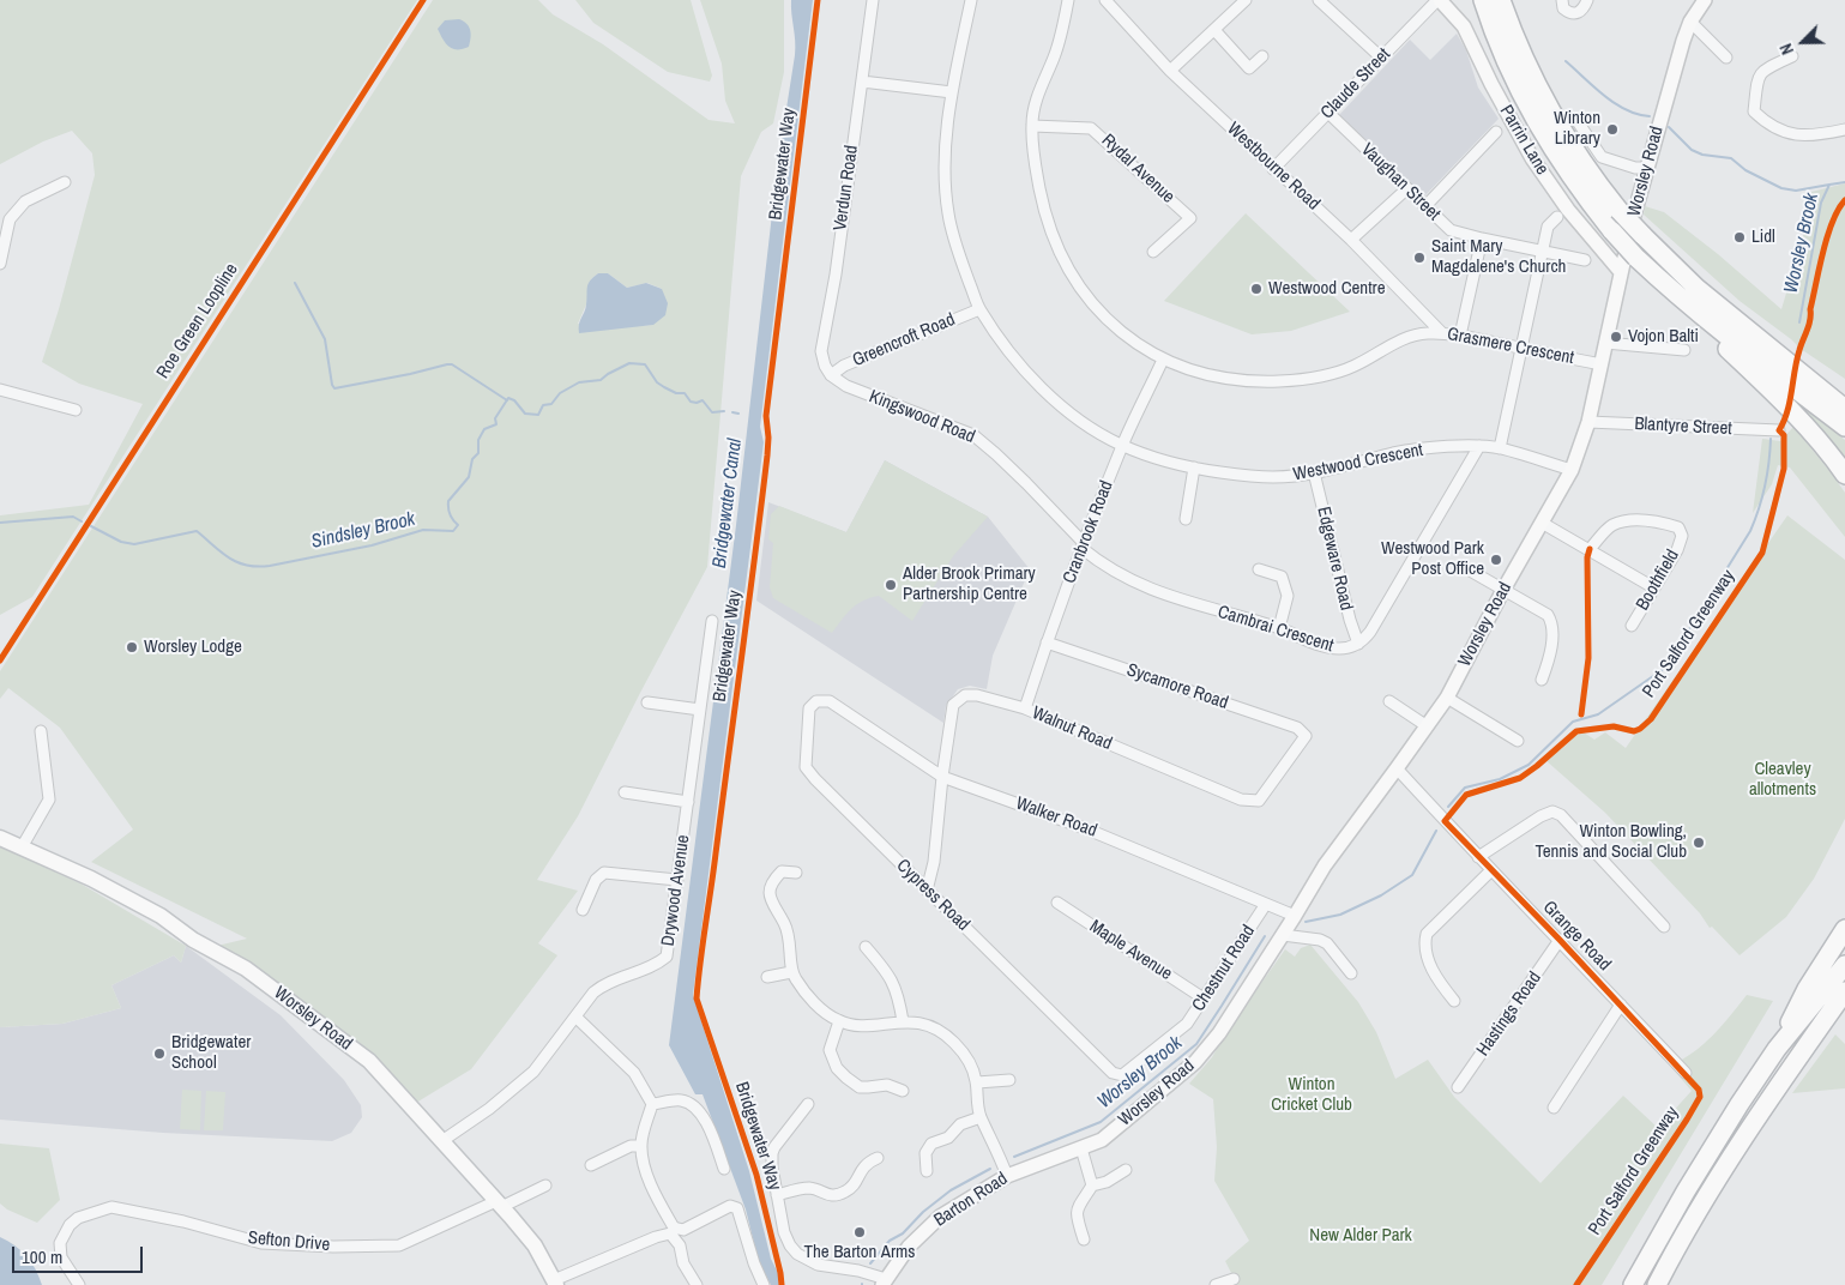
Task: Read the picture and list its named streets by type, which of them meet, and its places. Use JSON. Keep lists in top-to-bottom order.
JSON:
{
  "streets": {
    "main road": ["Parrin Lane", "Worsley Road", "Barton Road"],
    "street": [
      "Claude Street",
      "Westbourne Road",
      "Rydal Avenue",
      "Vaughan Street",
      "Verdun Road",
      "Greencroft Road",
      "Grasmere Crescent",
      "Kingswood Road",
      "Blantyre Street",
      "Westwood Crescent",
      "Cranbrook Road",
      "Edgeware Road",
      "Boothfield",
      "Cambrai Crescent",
      "Sycamore Road",
      "Walnut Road",
      "Walker Road",
      "Drywood Avenue",
      "Cypress Road",
      "Grange Road",
      "Maple Avenue",
      "Chestnut Road",
      "Hastings Road",
      "Sefton Drive"
    ],
    "cycle path": ["Bridgewater Way", "Roe Green Loopline", "Port Salford Greenway"]
  },
  "crossings": [
    ["Claude Street", "Parrin Lane"],
    ["Claude Street", "Westbourne Road"],
    ["Claude Street", "Vaughan Street"],
    ["Parrin Lane", "Worsley Road"],
    ["Westbourne Road", "Grasmere Crescent"],
    ["Rydal Avenue", "Grasmere Crescent"],
    ["Worsley Road", "Grasmere Crescent"],
    ["Worsley Road", "Blantyre Street"],
    ["Worsley Road", "Westwood Crescent"],
    ["Worsley Road", "Walker Road"],
    ["Worsley Road", "Drywood Avenue"],
    ["Worsley Road", "Grange Road"],
    ["Worsley Road", "Barton Road"],
    ["Worsley Road", "Sefton Drive"],
    ["Verdun Road", "Greencroft Road"],
    ["Verdun Road", "Kingswood Road"],
    ["Greencroft Road", "Kingswood Road"],
    ["Greencroft Road", "Westwood Crescent"],
    ["Grasmere Crescent", "Cranbrook Road"],
    ["Kingswood Road", "Cranbrook Road"],
    ["Kingswood Road", "Cambrai Crescent"],
    ["Westwood Crescent", "Cranbrook Road"],
    ["Westwood Crescent", "Edgeware Road"],
    ["Westwood Crescent", "Cambrai Crescent"],
    ["Cranbrook Road", "Cambrai Crescent"],
    ["Cranbrook Road", "Sycamore Road"],
    ["Cranbrook Road", "Walnut Road"],
    ["Edgeware Road", "Cambrai Crescent"],
    ["Sycamore Road", "Walnut Road"],
    ["Walnut Road", "Walker Road"],
    ["Walker Road", "Cypress Road"],
    ["Walker Road", "Chestnut Road"],
    ["Cypress Road", "Chestnut Road"],
    ["Grange Road", "Hastings Road"],
    ["Maple Avenue", "Chestnut Road"]
  ],
  "water": ["Worsley Brook", "Bridgewater Canal", "Sindsley Brook"],
  "parks": ["Cleavley allotments", "Winton Cricket Club", "New Alder Park"],
  "places": [
    "Winton Library",
    "Lidl",
    "Saint Mary Magdalene's Church",
    "Westwood Centre",
    "Vojon Balti",
    "Westwood Park Post Office",
    "Alder Brook Primary Partnership Centre",
    "Worsley Lodge",
    "Winton Bowling, Tennis and Social Club",
    "Bridgewater School",
    "The Barton Arms"
  ],
  "scale_bar": "100 m",
  "north": "bottom left"
}
